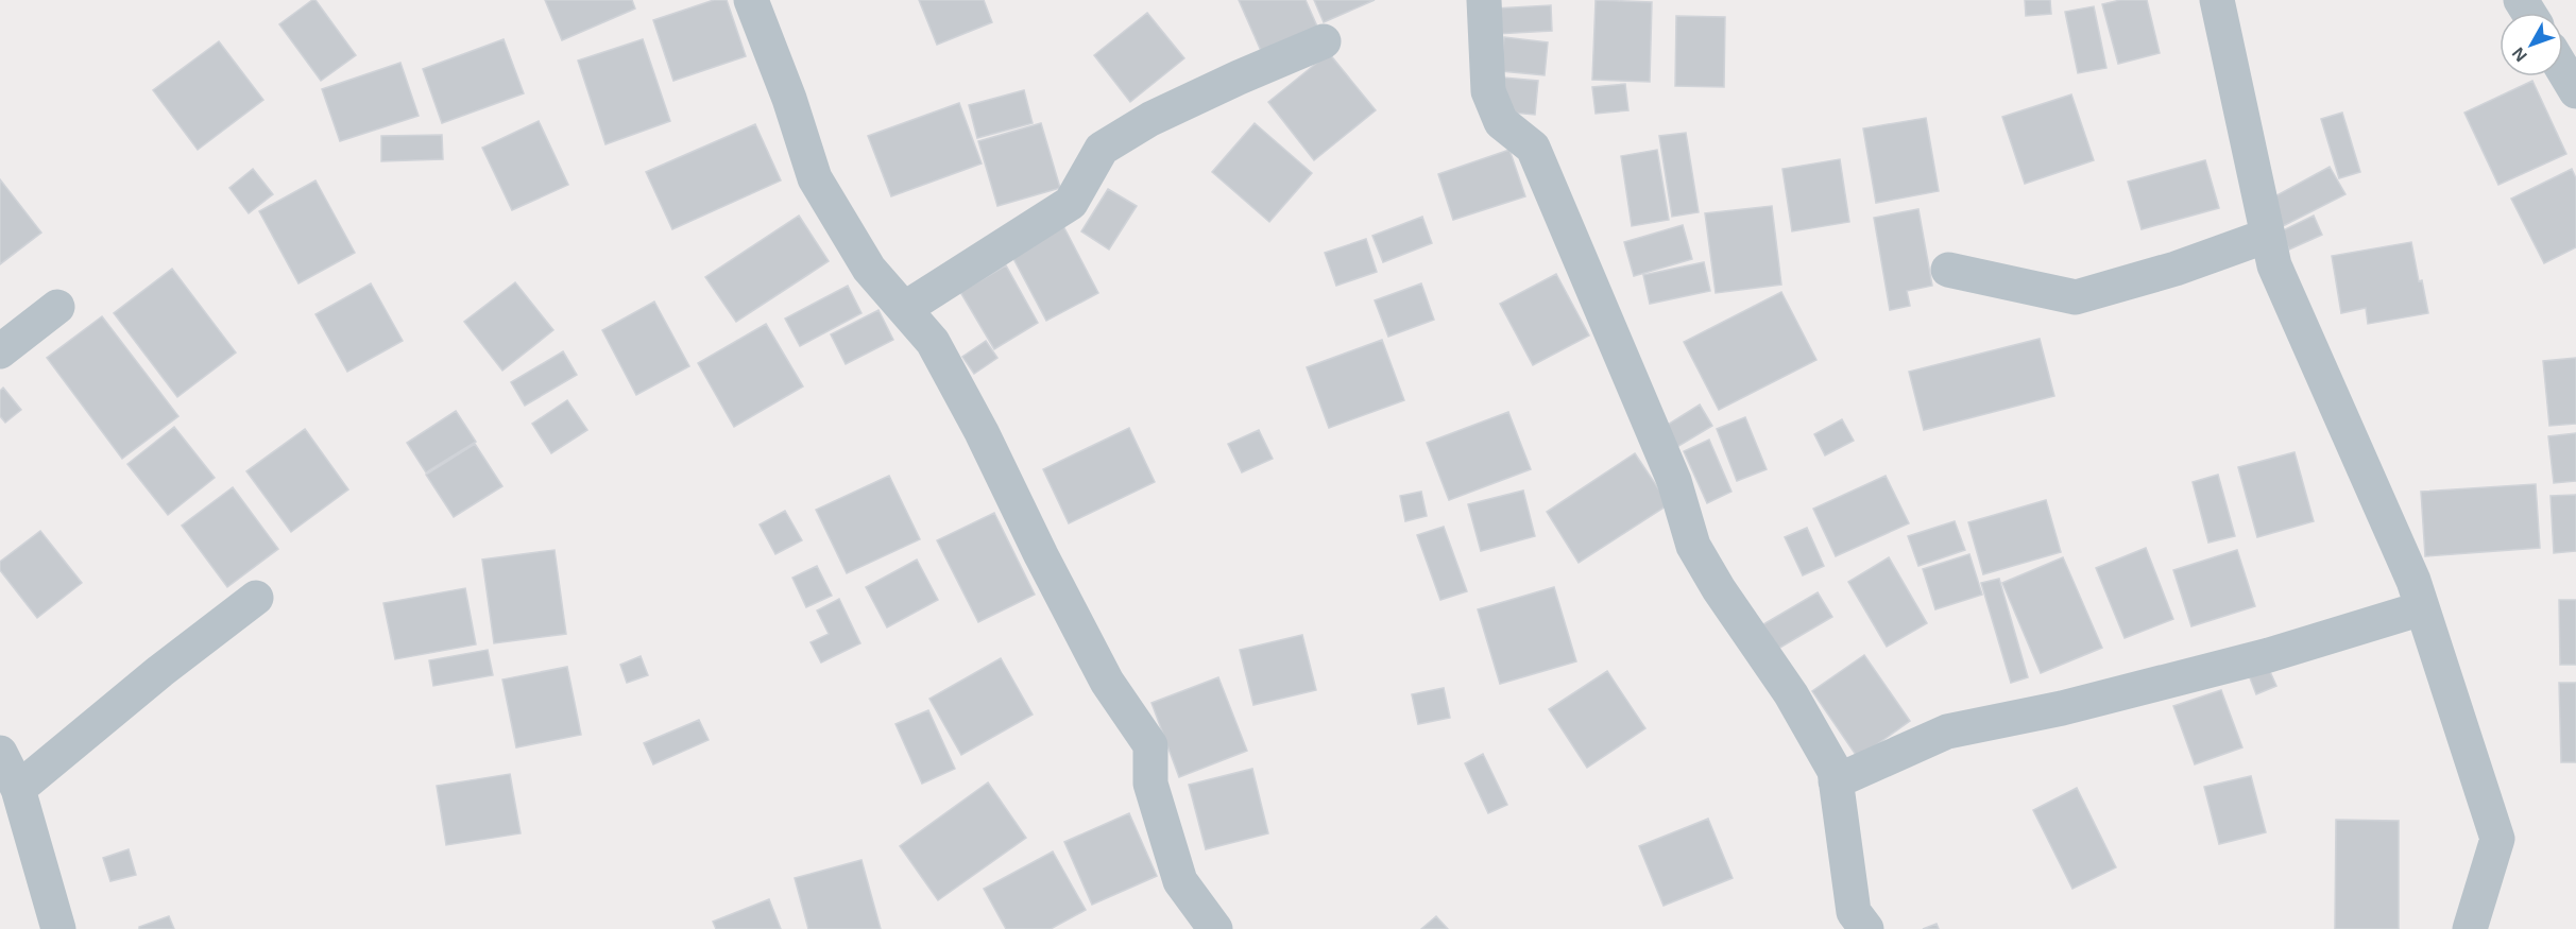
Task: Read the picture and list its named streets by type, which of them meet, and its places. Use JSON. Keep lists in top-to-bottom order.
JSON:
{
  "north": "bottom left"
}
